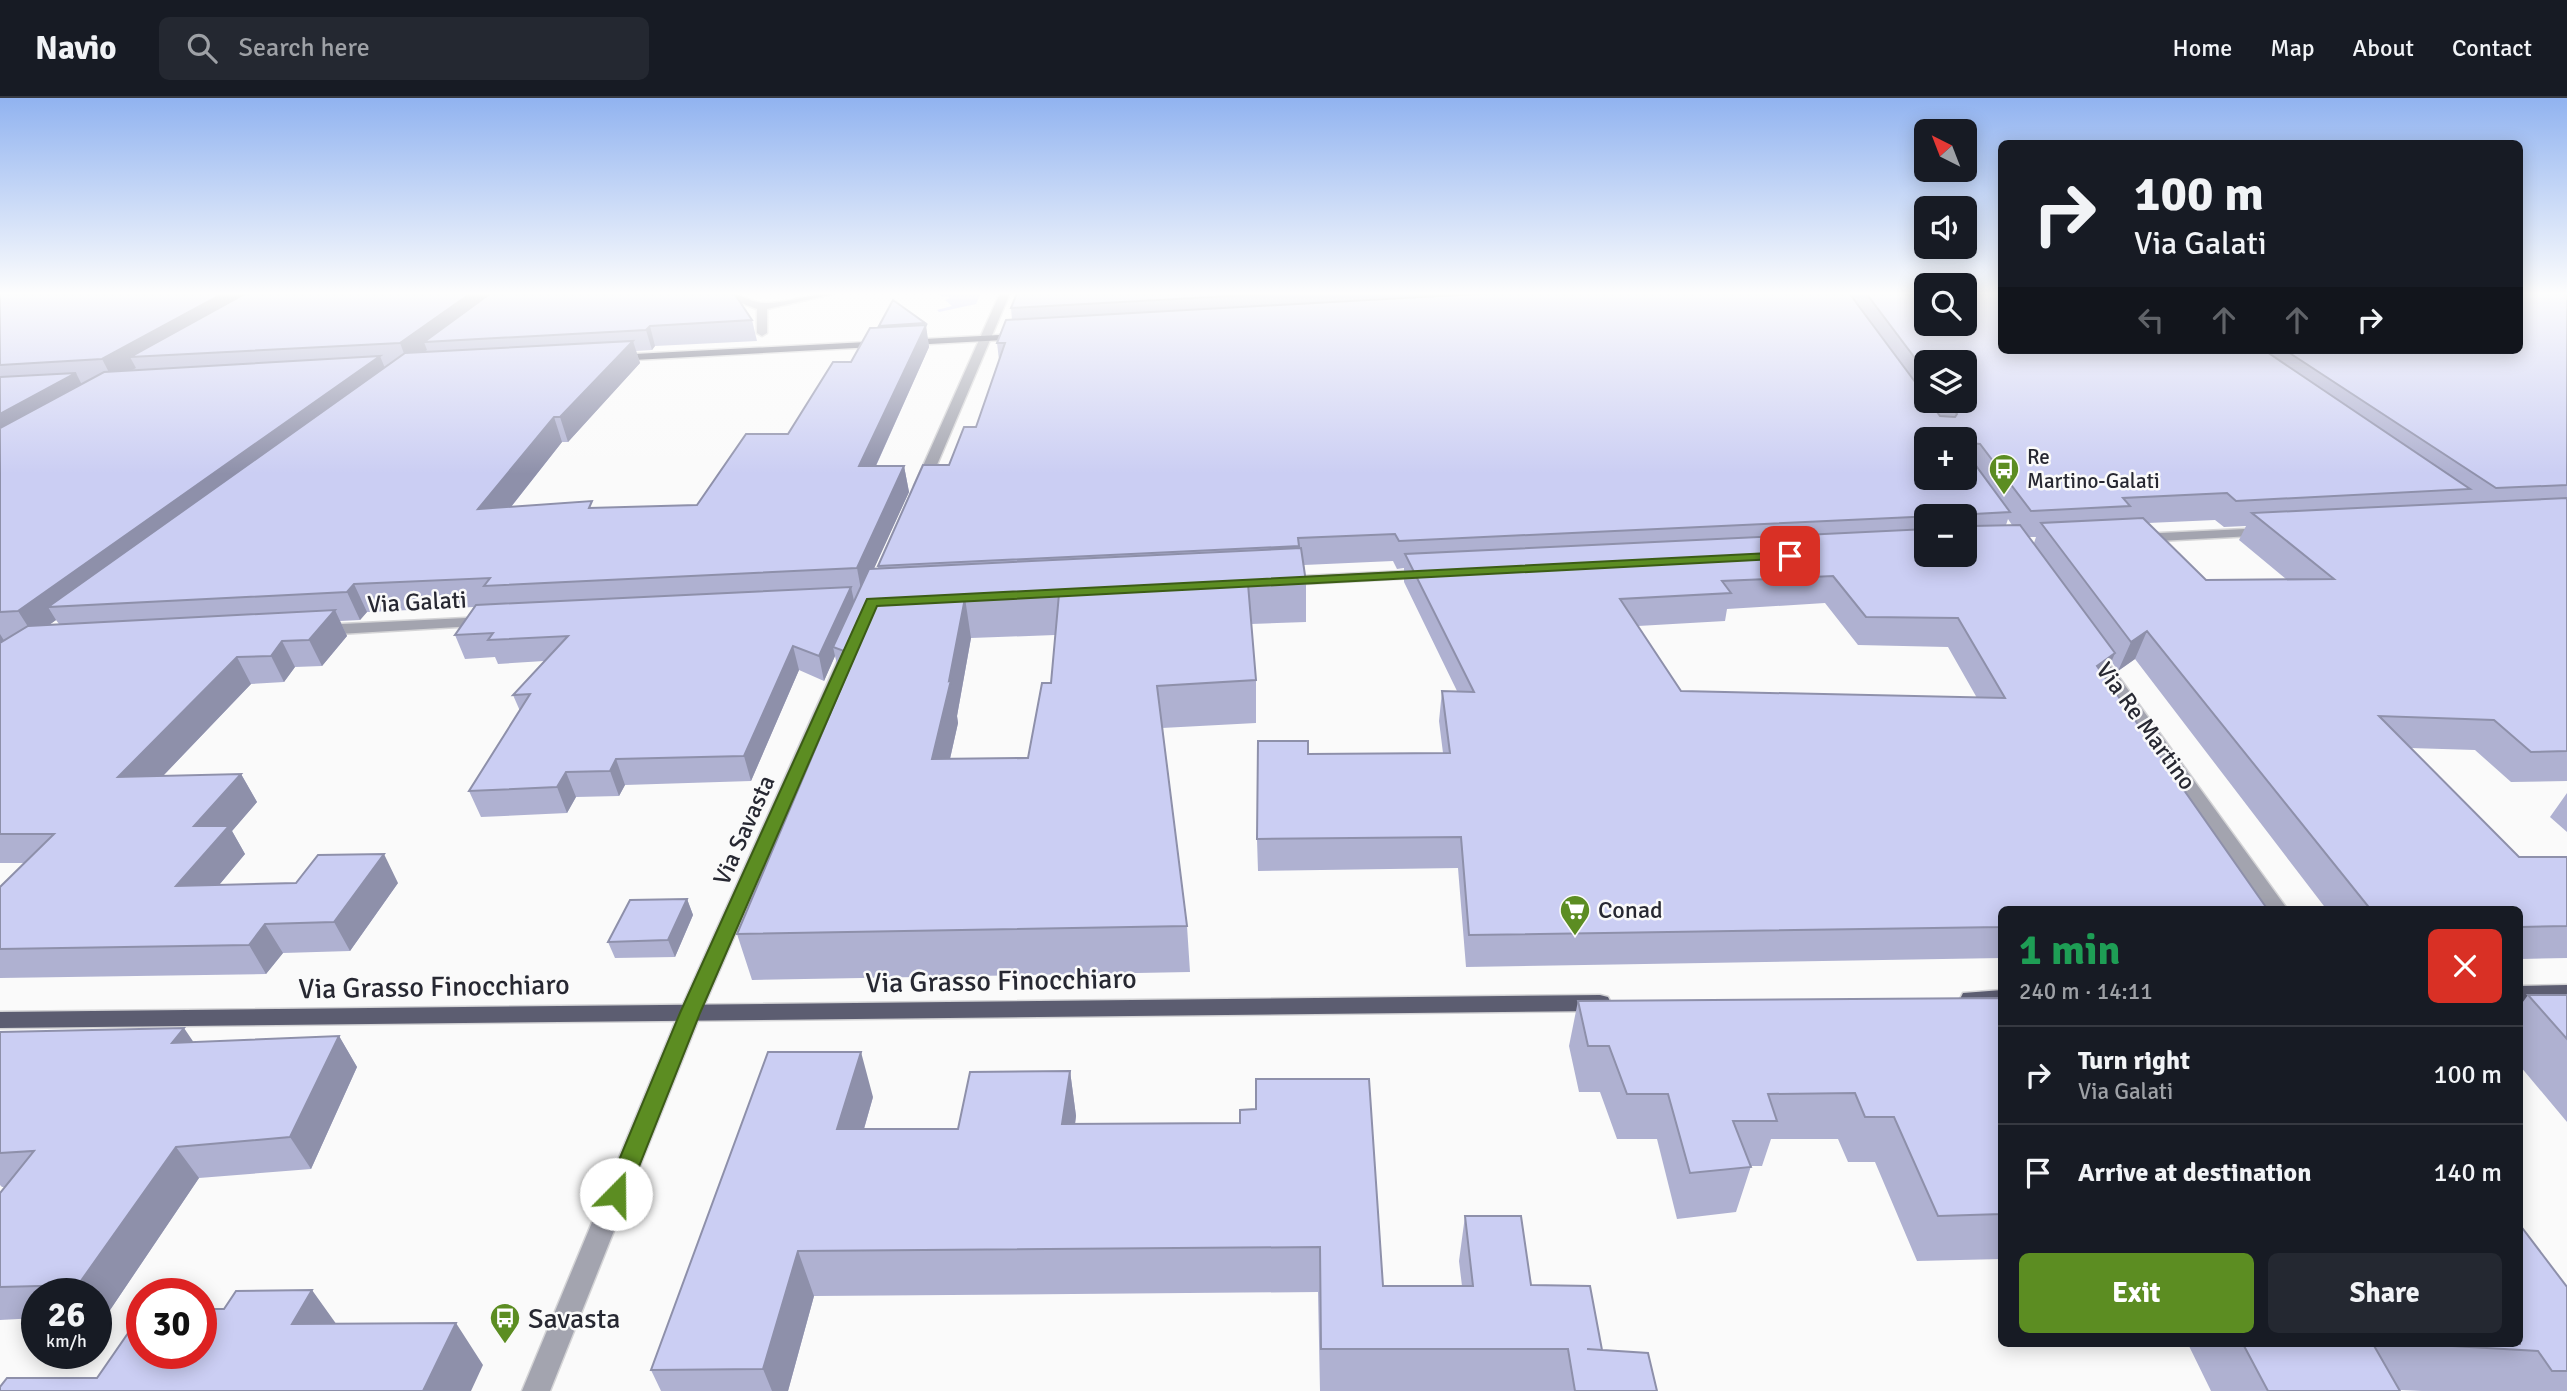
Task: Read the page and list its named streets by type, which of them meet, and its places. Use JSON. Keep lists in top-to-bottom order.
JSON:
{
  "streets": {
    "main road": ["Via Grasso Finocchiaro"],
    "street": ["Via Galati", "Via Re Martino", "Via Savasta"]
  },
  "crossings": [
    ["Via Savasta", "Via Grasso Finocchiaro"]
  ],
  "places": {
    "bus stop": ["Re Martino-Galati", "Savasta"],
    "supermarket": ["Conad"]
  },
  "north": "top left",
  "page": {
    "header": "Navio",
    "search": "Search here",
    "nav": [
      "Home",
      "Map",
      "About",
      "Contact"
    ],
    "map_buttons": ["+", "−"],
    "turn": ["100 m", "Via Galati"],
    "heading": ["1 min", "240 m · 14:11"],
    "list": [
      {
        "name": "Turn right",
        "note": "Via Galati",
        "value": "100 m"
      },
      {
        "name": "Arrive at destination",
        "value": "140 m"
      }
    ],
    "buttons": ["Exit", "Share"],
    "speed": "26 km/h",
    "limit": "30"
  }
}
